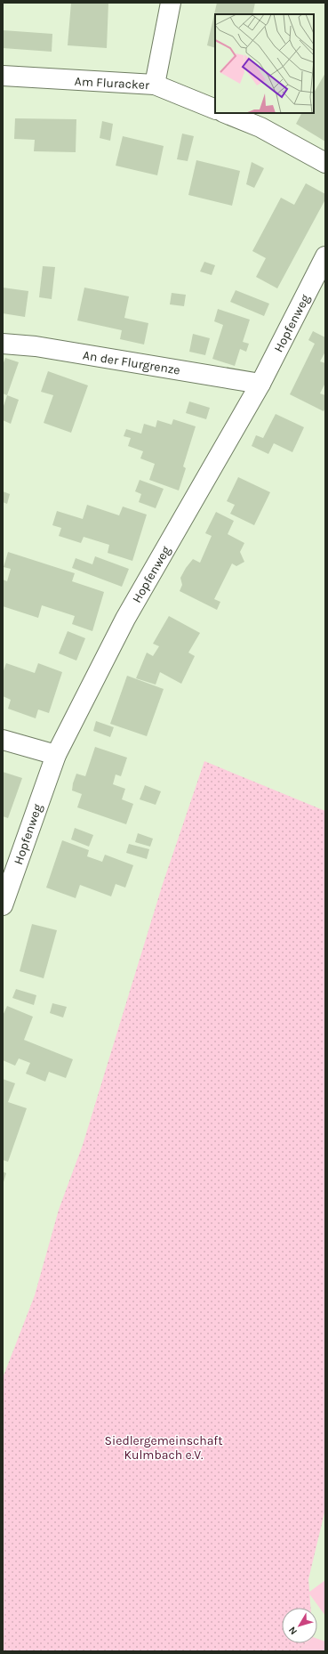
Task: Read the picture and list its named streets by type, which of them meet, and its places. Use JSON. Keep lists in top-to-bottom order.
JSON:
{
  "streets": {
    "street": ["Am Fluracker", "Hopfenweg", "An der Flurgrenze"]
  },
  "crossings": [
    ["Hopfenweg", "An der Flurgrenze"]
  ],
  "parks": ["Siedlergemeinschaft Kulmbach e.V."],
  "north": "bottom left"
}
